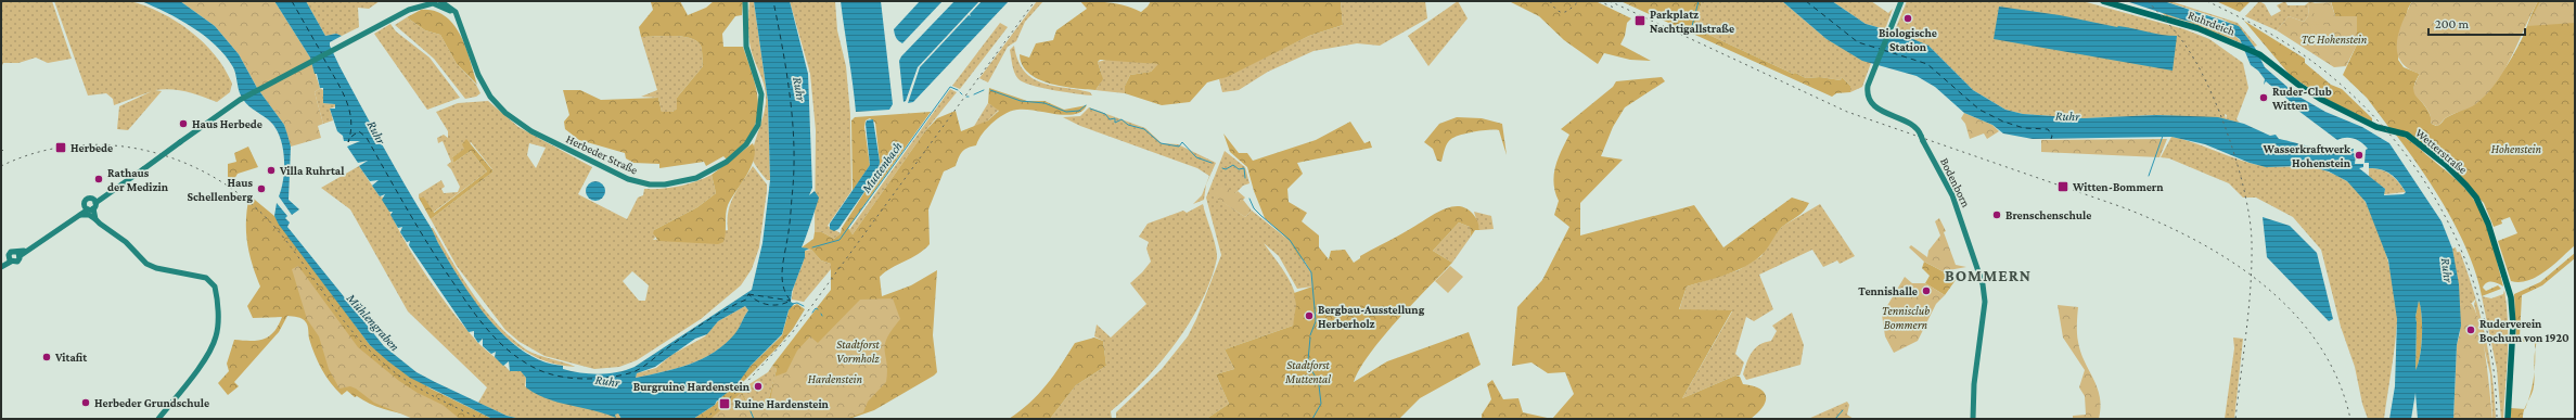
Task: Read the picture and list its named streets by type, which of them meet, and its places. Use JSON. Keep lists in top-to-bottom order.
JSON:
{
  "streets": {
    "main road": [
      "Ruhrdeich",
      "Wetterstraße",
      "Herbeder Straße",
      "Bodenborn"
    ]
  },
  "crossings": [
    ["Ruhrdeich", "Wetterstraße"]
  ],
  "districts": ["BOMMERN"],
  "water": ["Ruhr", "Muttenbach", "Mühlengraben"],
  "parks": [
    "TC Hohenstein",
    "Hohenstein",
    "Tennisclub Bommern",
    "Stadtforst Vormholz",
    "Stadtforst Muttental",
    "Hardenstein"
  ],
  "places": {
    "other": [
      "Biologische Station",
      "Ruder-Club Witten",
      "Haus Herbede",
      "Wasserkraftwerk Hohenstein",
      "Villa Ruhrtal",
      "Rathaus der Medizin",
      "Haus Schellenberg",
      "Brenschenschule",
      "Tennishalle",
      "Bergbau-Ausstellung Herberholz",
      "Ruderverein Bochum von 1920",
      "Vitafit",
      "Burgruine Hardenstein",
      "Herbeder Grundschule"
    ],
    "transit": [
      "Parkplatz Nachtigallstraße",
      "Herbede",
      "Witten-Bommern",
      "Ruine Hardenstein"
    ]
  },
  "scale_bar": "200 m"
}
